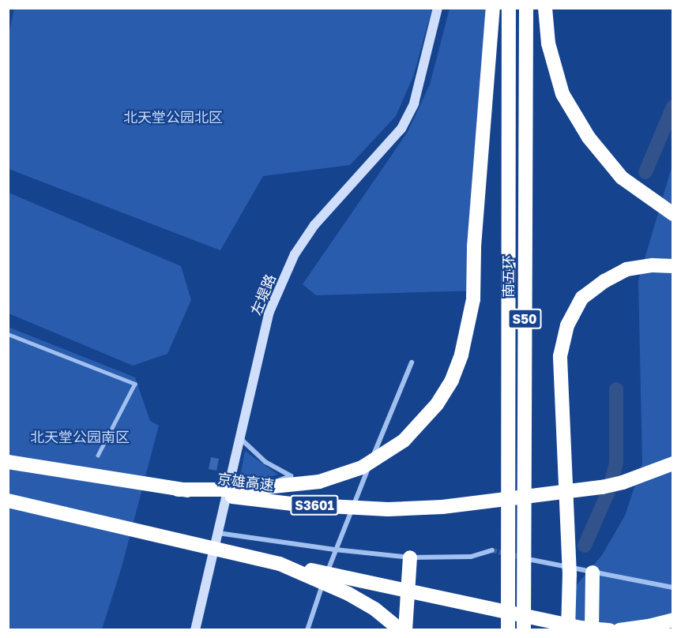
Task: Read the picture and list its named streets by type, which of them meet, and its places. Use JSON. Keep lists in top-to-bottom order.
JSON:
{
  "streets": {
    "highway": [
      "南五环",
      "S50",
      "京雄高速",
      "S3601"
    ],
    "main road": ["左堤路"]
  },
  "parks": ["北天堂公园北区", "北天堂公园南区"]
}
